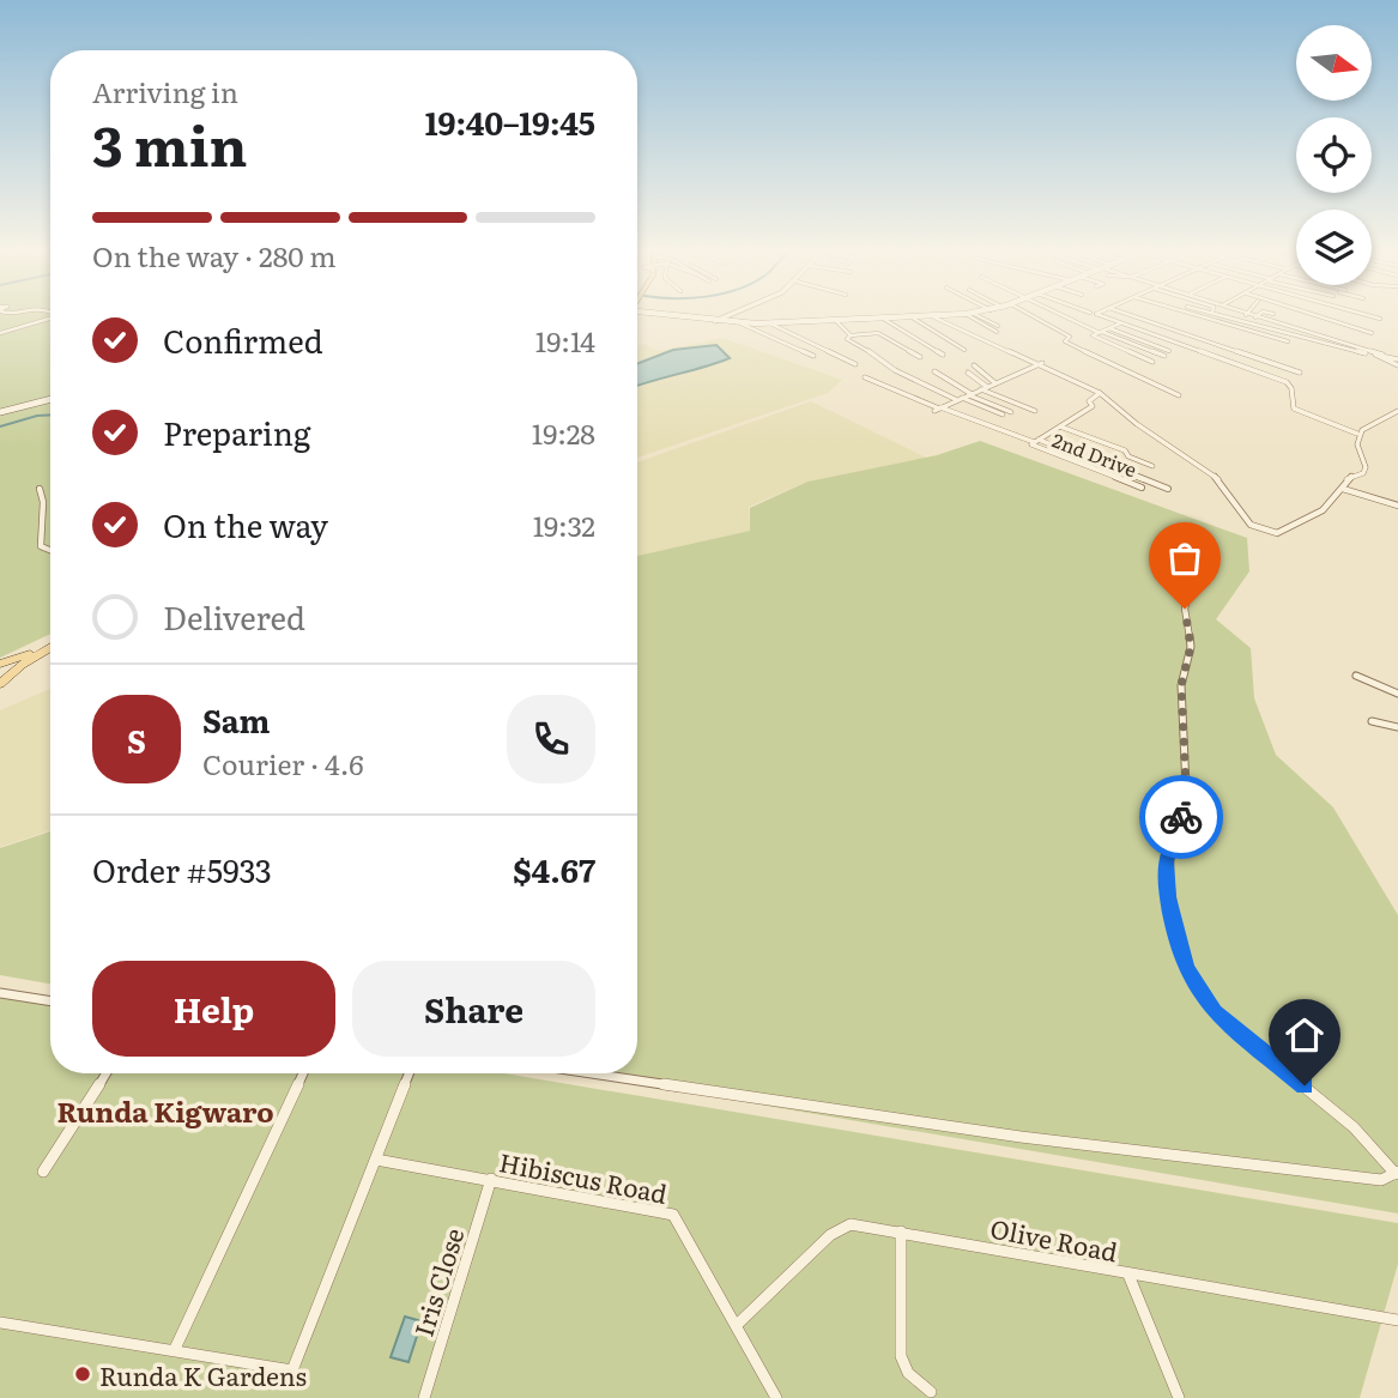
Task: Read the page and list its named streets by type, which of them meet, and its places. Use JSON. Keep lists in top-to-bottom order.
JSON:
{
  "streets": {
    "street": [
      "2nd Drive",
      "Hibiscus Road",
      "Olive Road",
      "Iris Close"
    ]
  },
  "crossings": [
    ["Hibiscus Road", "Olive Road"],
    ["Hibiscus Road", "Iris Close"]
  ],
  "districts": ["Runda Kigwaro"],
  "places": ["Runda K Gardens"],
  "north": "right",
  "page": {
    "heading": ["3 min", "Arriving in", "19:40–19:45"],
    "panel": [
      "Sam",
      "Courier · 4.6",
      "Order #5933",
      "$4.67"
    ],
    "bar": "On the way · 280 m",
    "list": [
      ["Confirmed", "19:14"],
      ["Preparing", "19:28"],
      ["On the way", "19:32"],
      "Delivered"
    ],
    "round": "S",
    "buttons": ["Help", "Share"]
  }
}
